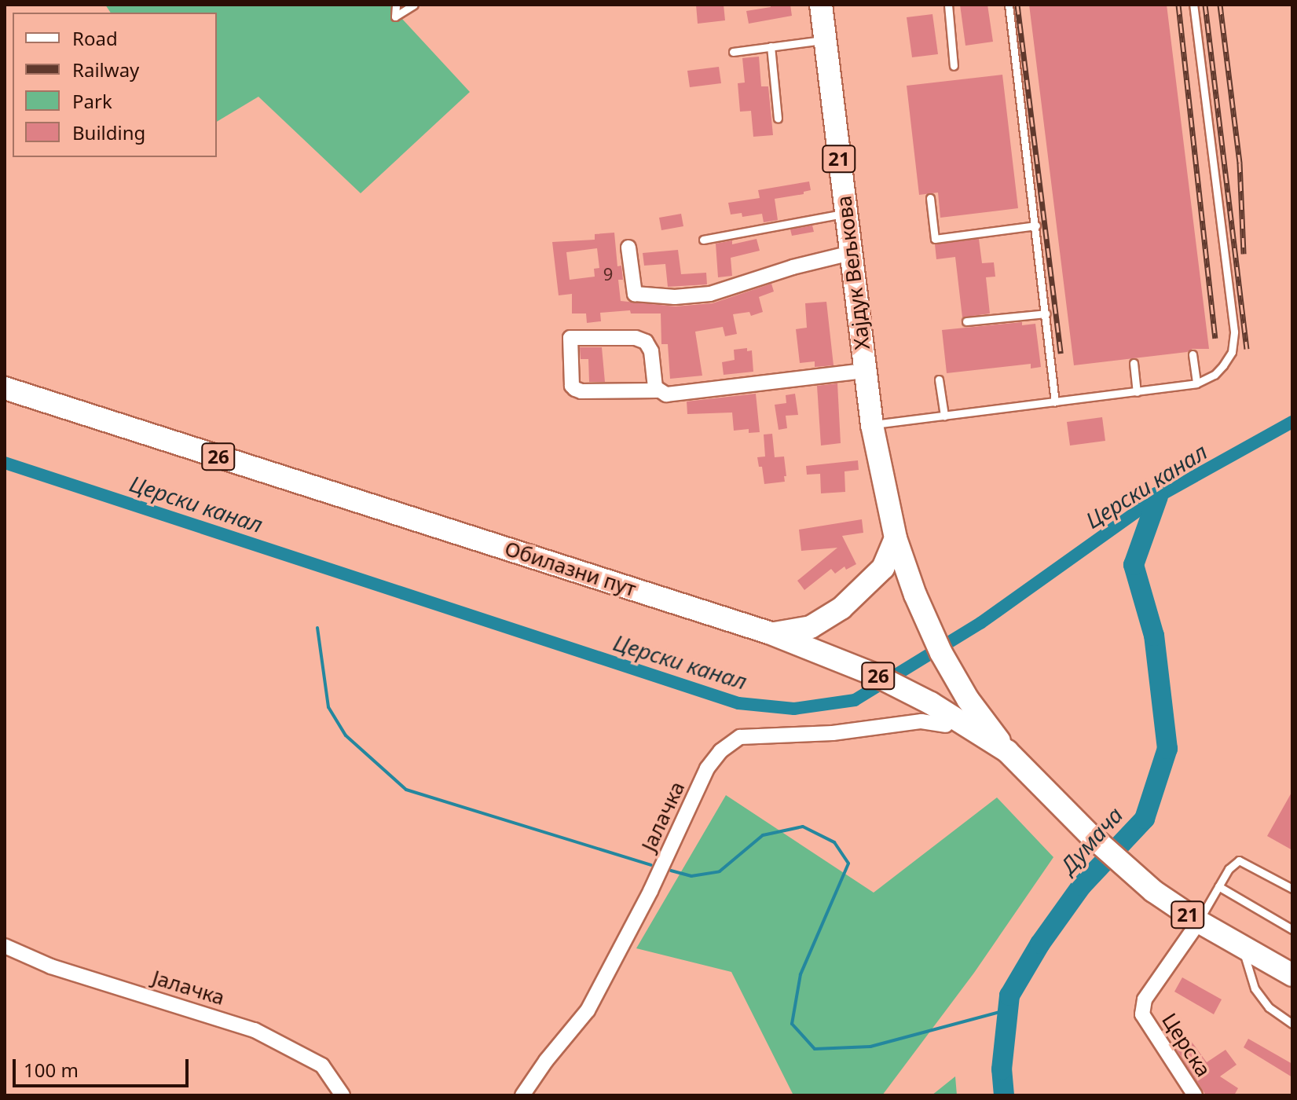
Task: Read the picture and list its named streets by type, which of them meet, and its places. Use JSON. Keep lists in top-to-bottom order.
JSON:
{
  "streets": {
    "main road": [
      "21",
      "Хајдук Вељкова",
      "26",
      "Обилазни пут"
    ],
    "street": ["Јалачка", "Церска"]
  },
  "crossings": [
    ["21", "Хајдук Вељкова"],
    ["21", "Обилазни пут"],
    ["21", "Церска"],
    ["Обилазни пут", "Јалачка"],
    ["Обилазни пут", "Церска"]
  ],
  "water": ["Церски канал", "Думача"],
  "house_numbers": ["9"],
  "legend": [
    "Road",
    "Railway",
    "Park",
    "Building"
  ],
  "scale_bar": "100 m"
}
